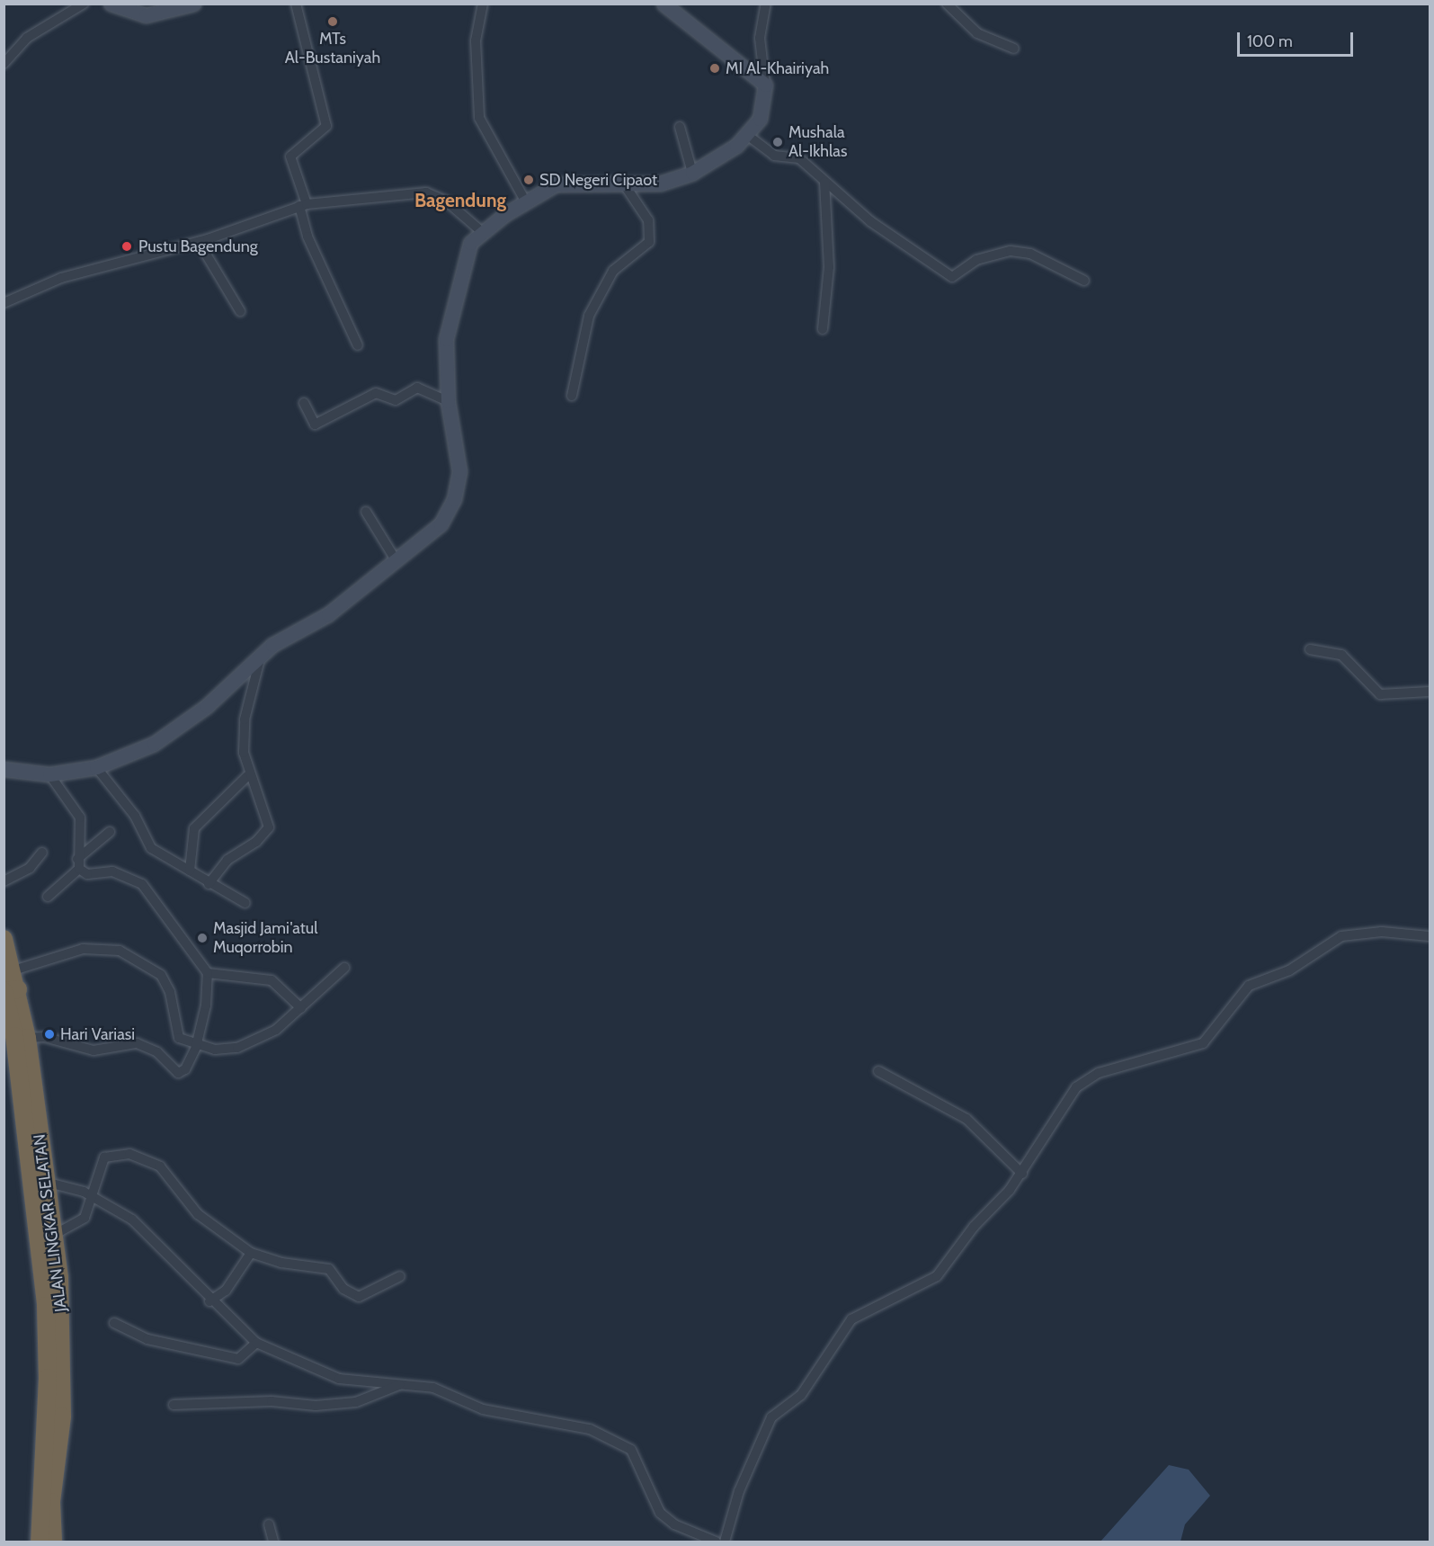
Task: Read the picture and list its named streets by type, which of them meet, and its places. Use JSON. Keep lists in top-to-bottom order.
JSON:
{
  "streets": {
    "highway": ["JALAN LINGKAR SELATAN"]
  },
  "districts": ["Bagendung"],
  "places": [
    "MTs Al-Bustaniyah",
    "MI Al-Khairiyah",
    "Mushala Al-Ikhlas",
    "SD Negeri Cipaot",
    "Pustu Bagendung",
    "Masjid Jami'atul Muqorrobin",
    "Hari Variasi"
  ],
  "scale_bar": "100 m"
}
